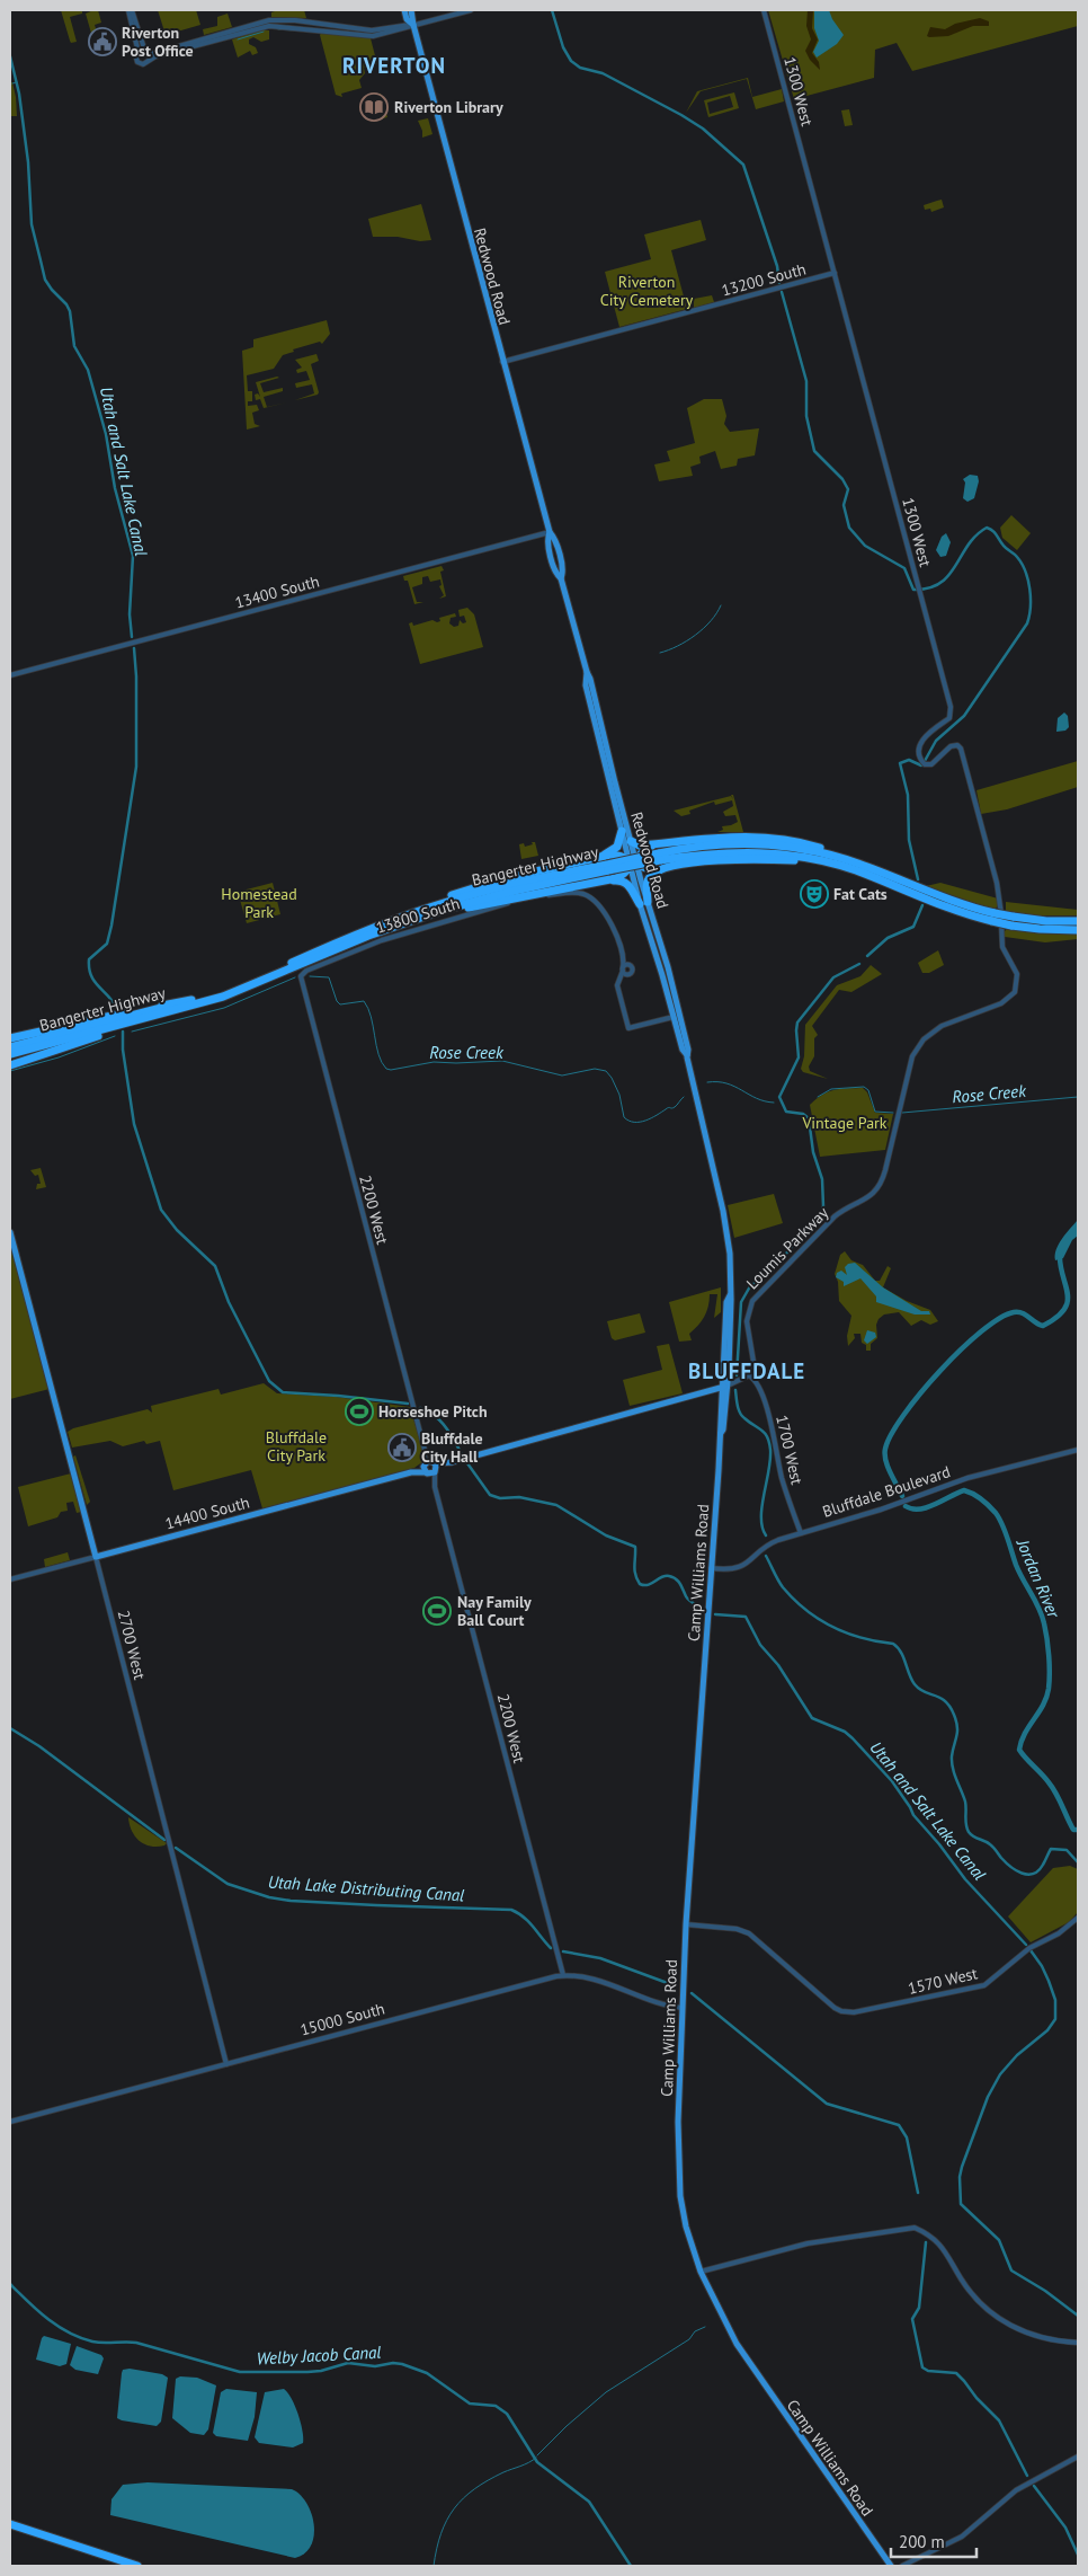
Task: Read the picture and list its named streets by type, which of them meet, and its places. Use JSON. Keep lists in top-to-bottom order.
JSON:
{
  "streets": {
    "highway": ["Bangerter Highway"],
    "main road": [
      "Redwood Road",
      "14400 South",
      "Camp Williams Road",
      "2700 West"
    ],
    "street": [
      "1300 West",
      "13200 South",
      "13400 South",
      "13800 South",
      "2200 West",
      "Loumis Parkway",
      "1700 West",
      "Bluffdale Boulevard",
      "1570 West",
      "15000 South"
    ]
  },
  "crossings": [
    ["1300 West", "13200 South"],
    ["1300 West", "Loumis Parkway"],
    ["Redwood Road", "13200 South"],
    ["Redwood Road", "13400 South"],
    ["Redwood Road", "Camp Williams Road"],
    ["13800 South", "2200 West"],
    ["2200 West", "14400 South"],
    ["2200 West", "15000 South"],
    ["Loumis Parkway", "1700 West"],
    ["1700 West", "Bluffdale Boulevard"],
    ["Bluffdale Boulevard", "Camp Williams Road"],
    ["14400 South", "2700 West"],
    ["Camp Williams Road", "1570 West"],
    ["Camp Williams Road", "15000 South"],
    ["2700 West", "15000 South"]
  ],
  "districts": ["RIVERTON", "BLUFFDALE"],
  "water": [
    "Utah and Salt Lake Canal",
    "Rose Creek",
    "Jordan River",
    "Utah Lake Distributing Canal",
    "Welby Jacob Canal"
  ],
  "parks": [
    "Riverton City Cemetery",
    "Homestead Park",
    "Vintage Park",
    "Bluffdale City Park"
  ],
  "places": {
    "public building": ["Riverton Post Office", "Bluffdale City Hall"],
    "library": ["Riverton Library"],
    "theatre": ["Fat Cats"],
    "sports": ["Horseshoe Pitch", "Nay Family Ball Court"]
  },
  "scale_bar": "200 m"
}
